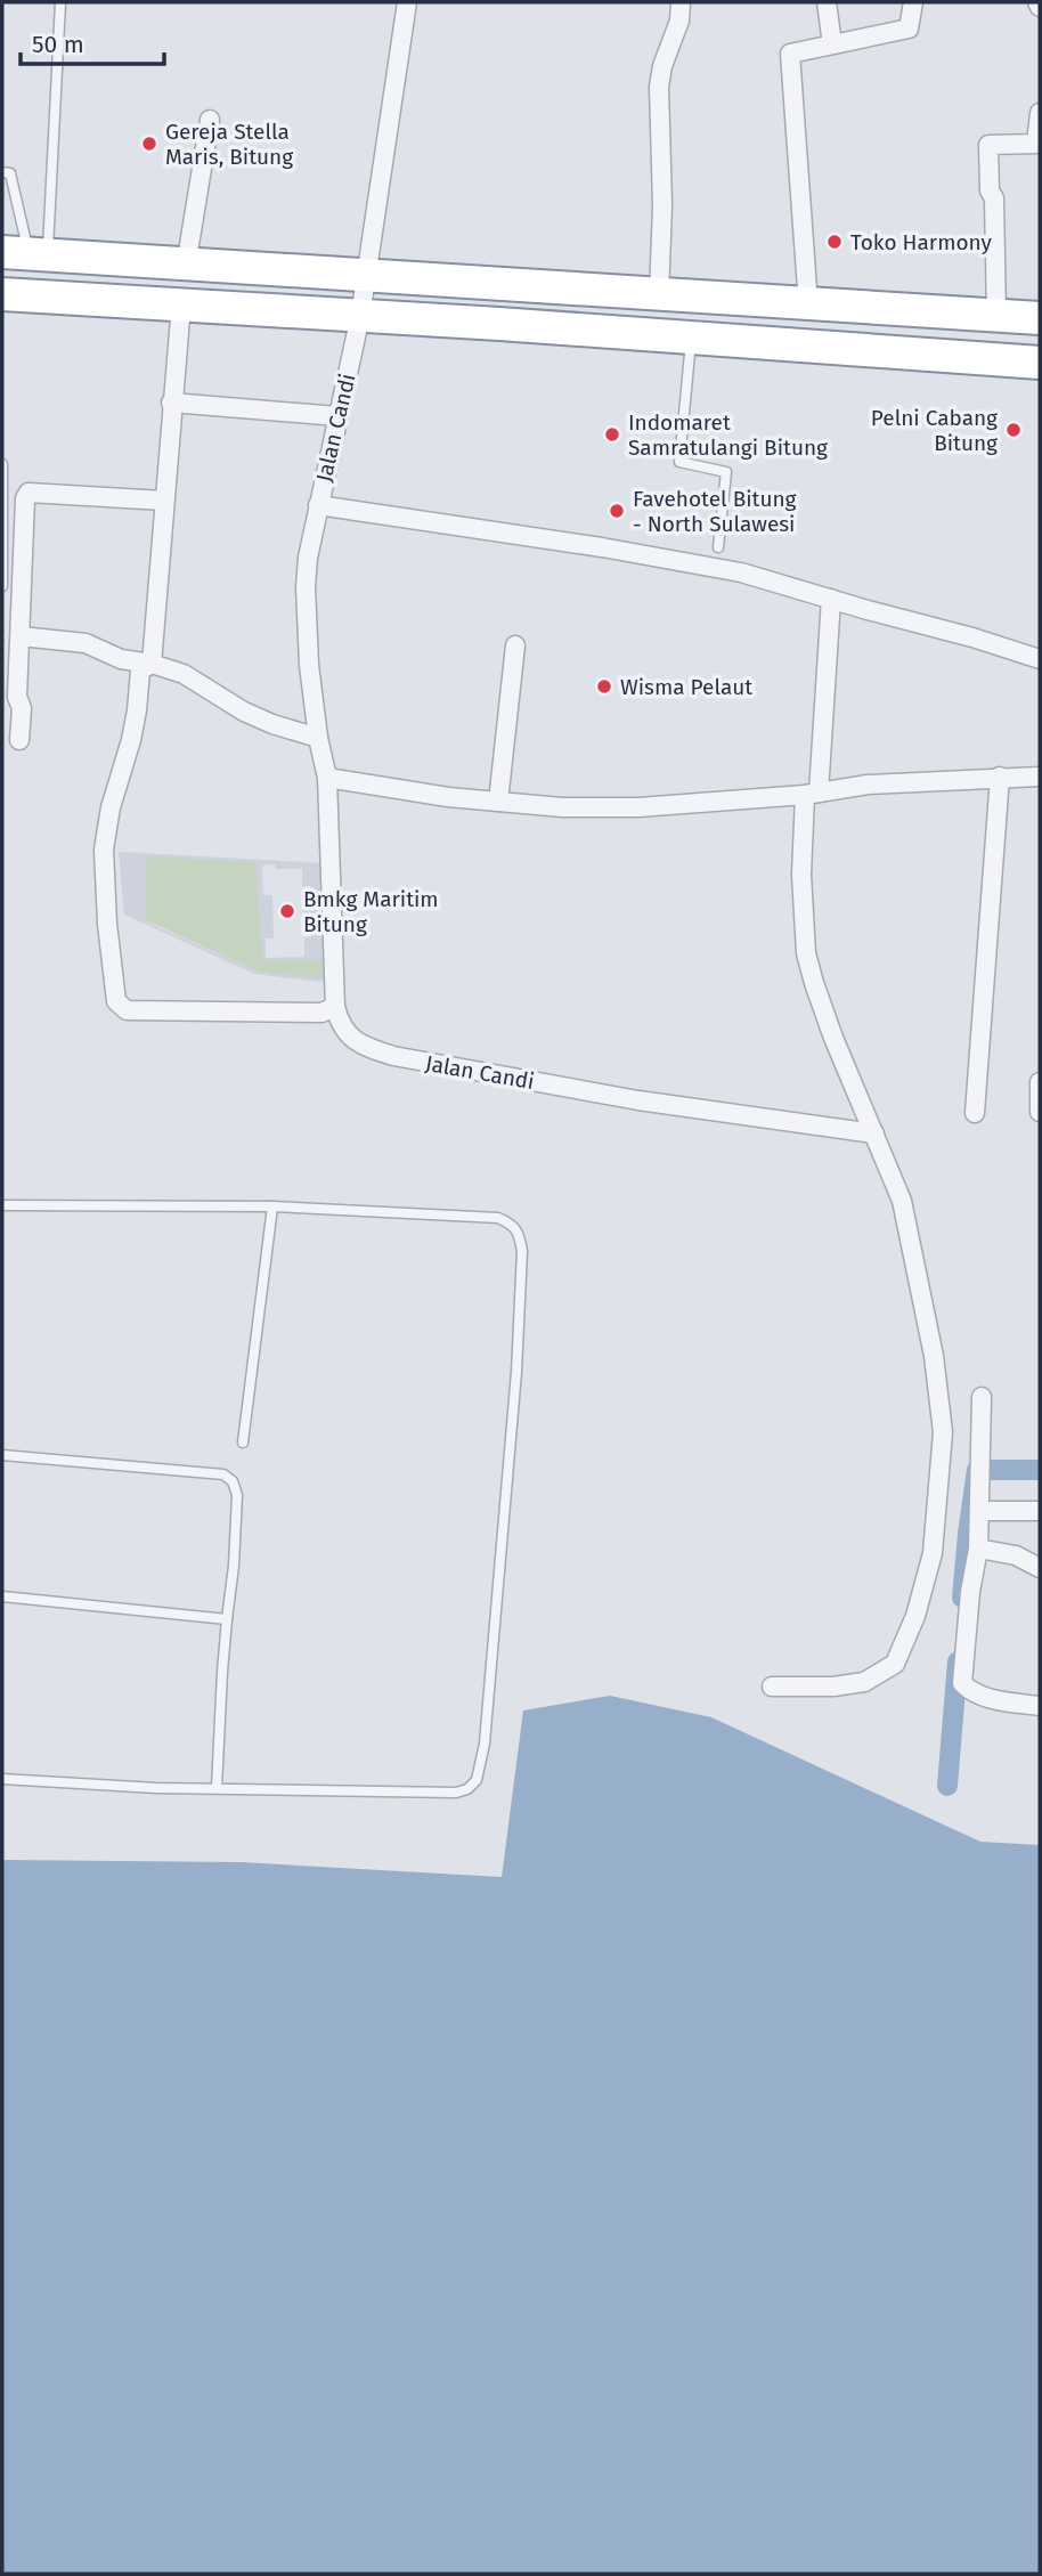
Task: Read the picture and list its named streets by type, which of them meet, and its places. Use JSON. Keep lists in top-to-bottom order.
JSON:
{
  "streets": {
    "street": ["Jalan Candi"]
  },
  "places": [
    "Gereja Stella Maris, Bitung",
    "Toko Harmony",
    "Pelni Cabang Bitung",
    "Indomaret Samratulangi Bitung",
    "Favehotel Bitung - North Sulawesi",
    "Wisma Pelaut",
    "Bmkg Maritim Bitung"
  ],
  "scale_bar": "50 m"
}
